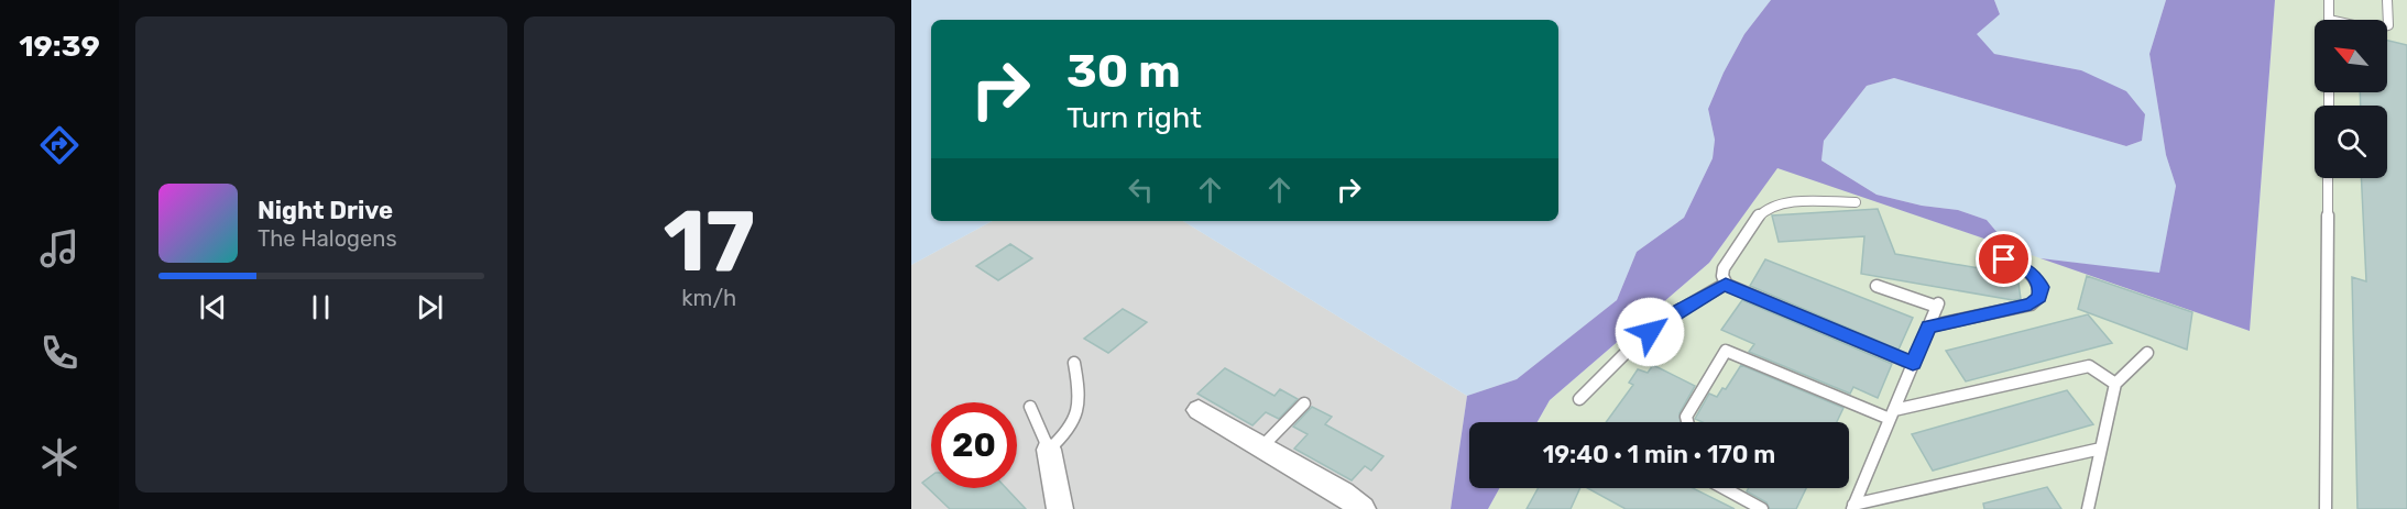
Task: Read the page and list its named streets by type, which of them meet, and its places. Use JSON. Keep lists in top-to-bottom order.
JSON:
{
  "north": "top left",
  "page": {
    "tabs": "19:39",
    "tile": ["17", "km/h"],
    "turn": ["30 m", "Turn right"],
    "song": ["Night Drive", "The Halogens"],
    "limit": "20",
    "trip": "19:40 · 1 min · 170 m"
  }
}
